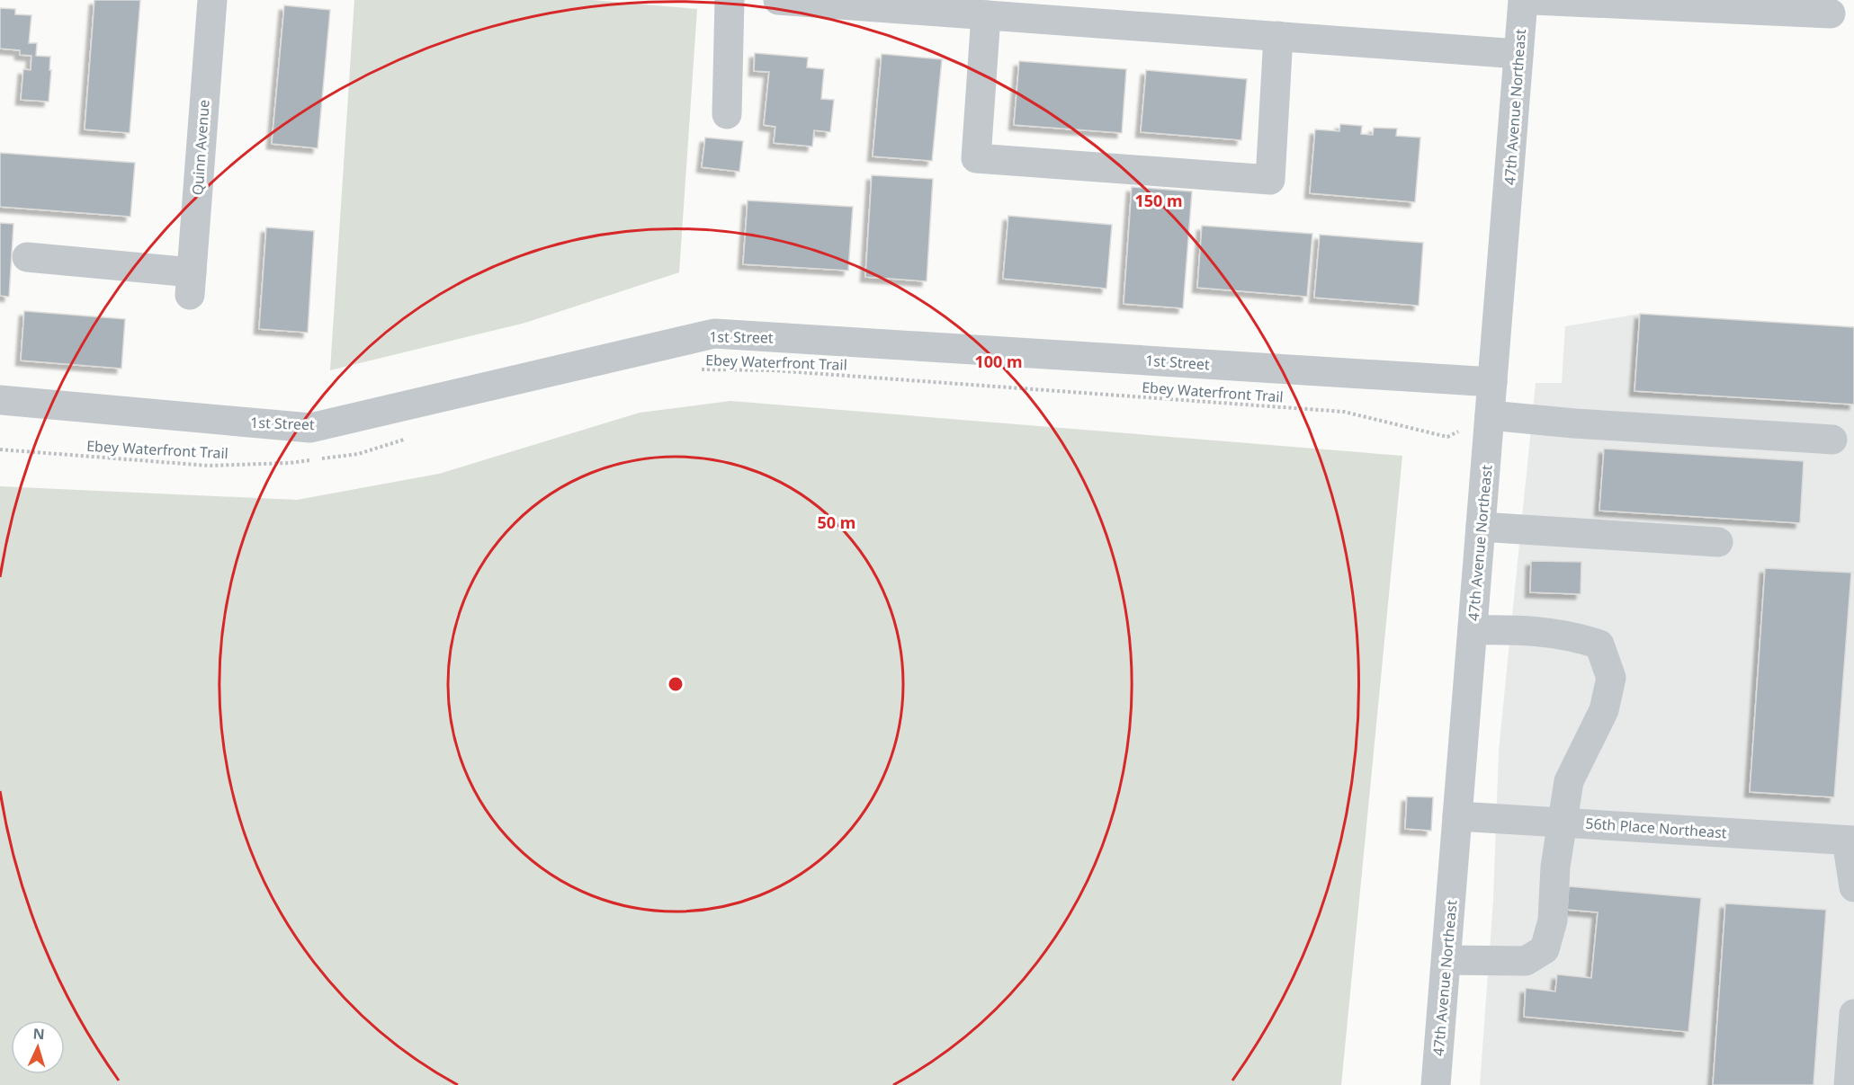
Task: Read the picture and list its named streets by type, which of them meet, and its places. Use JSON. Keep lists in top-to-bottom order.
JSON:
{
  "streets": {
    "street": [
      "47th Avenue Northeast",
      "Quinn Avenue",
      "1st Street",
      "56th Place Northeast"
    ],
    "path": ["Ebey Waterfront Trail"]
  },
  "crossings": [
    ["47th Avenue Northeast", "1st Street"],
    ["47th Avenue Northeast", "Ebey Waterfront Trail"],
    ["47th Avenue Northeast", "56th Place Northeast"]
  ],
  "north": "top",
  "rings": ["150 m", "100 m", "50 m"]
}
